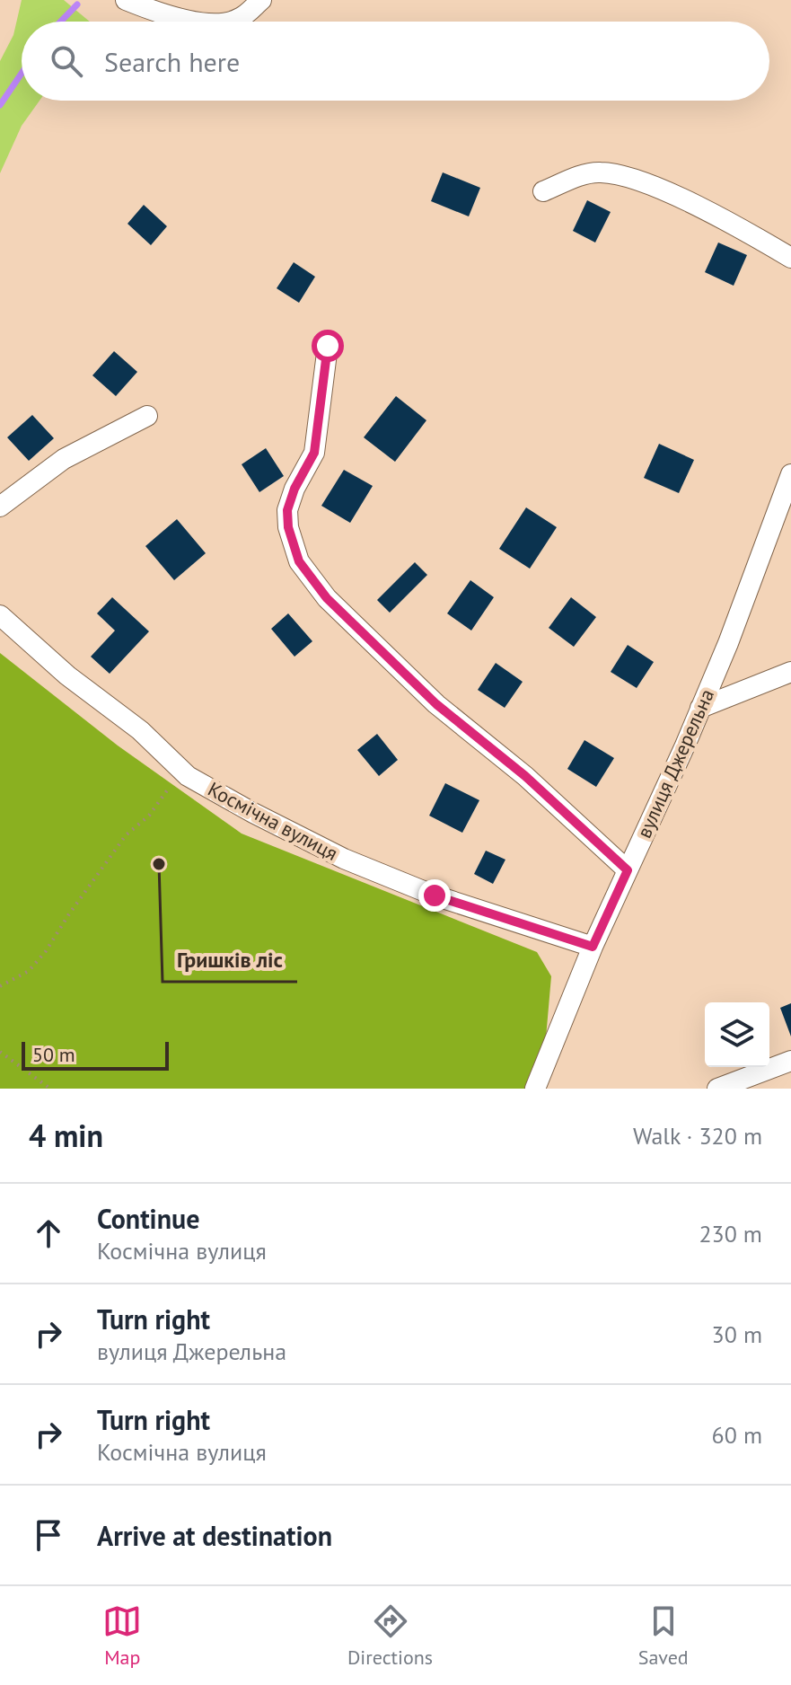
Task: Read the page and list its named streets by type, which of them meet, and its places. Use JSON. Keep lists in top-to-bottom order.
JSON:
{
  "streets": {
    "street": ["вулиця Джерельна", "Космічна вулиця"]
  },
  "crossings": [
    ["вулиця Джерельна", "Космічна вулиця"]
  ],
  "places": ["Гришків ліс"],
  "scale_bar": "50 m",
  "page": {
    "search": "Search here",
    "scale": "50 m",
    "heading": ["4 min", "Walk · 320 m"],
    "list": [
      ["Continue", "Космічна вулиця", "230 m"],
      ["Turn right", "вулиця Джерельна", "30 m"],
      ["Turn right", "Космічна вулиця", "60 m"],
      "Arrive at destination"
    ],
    "nav": ["Map", "Directions", "Saved"]
  }
}
